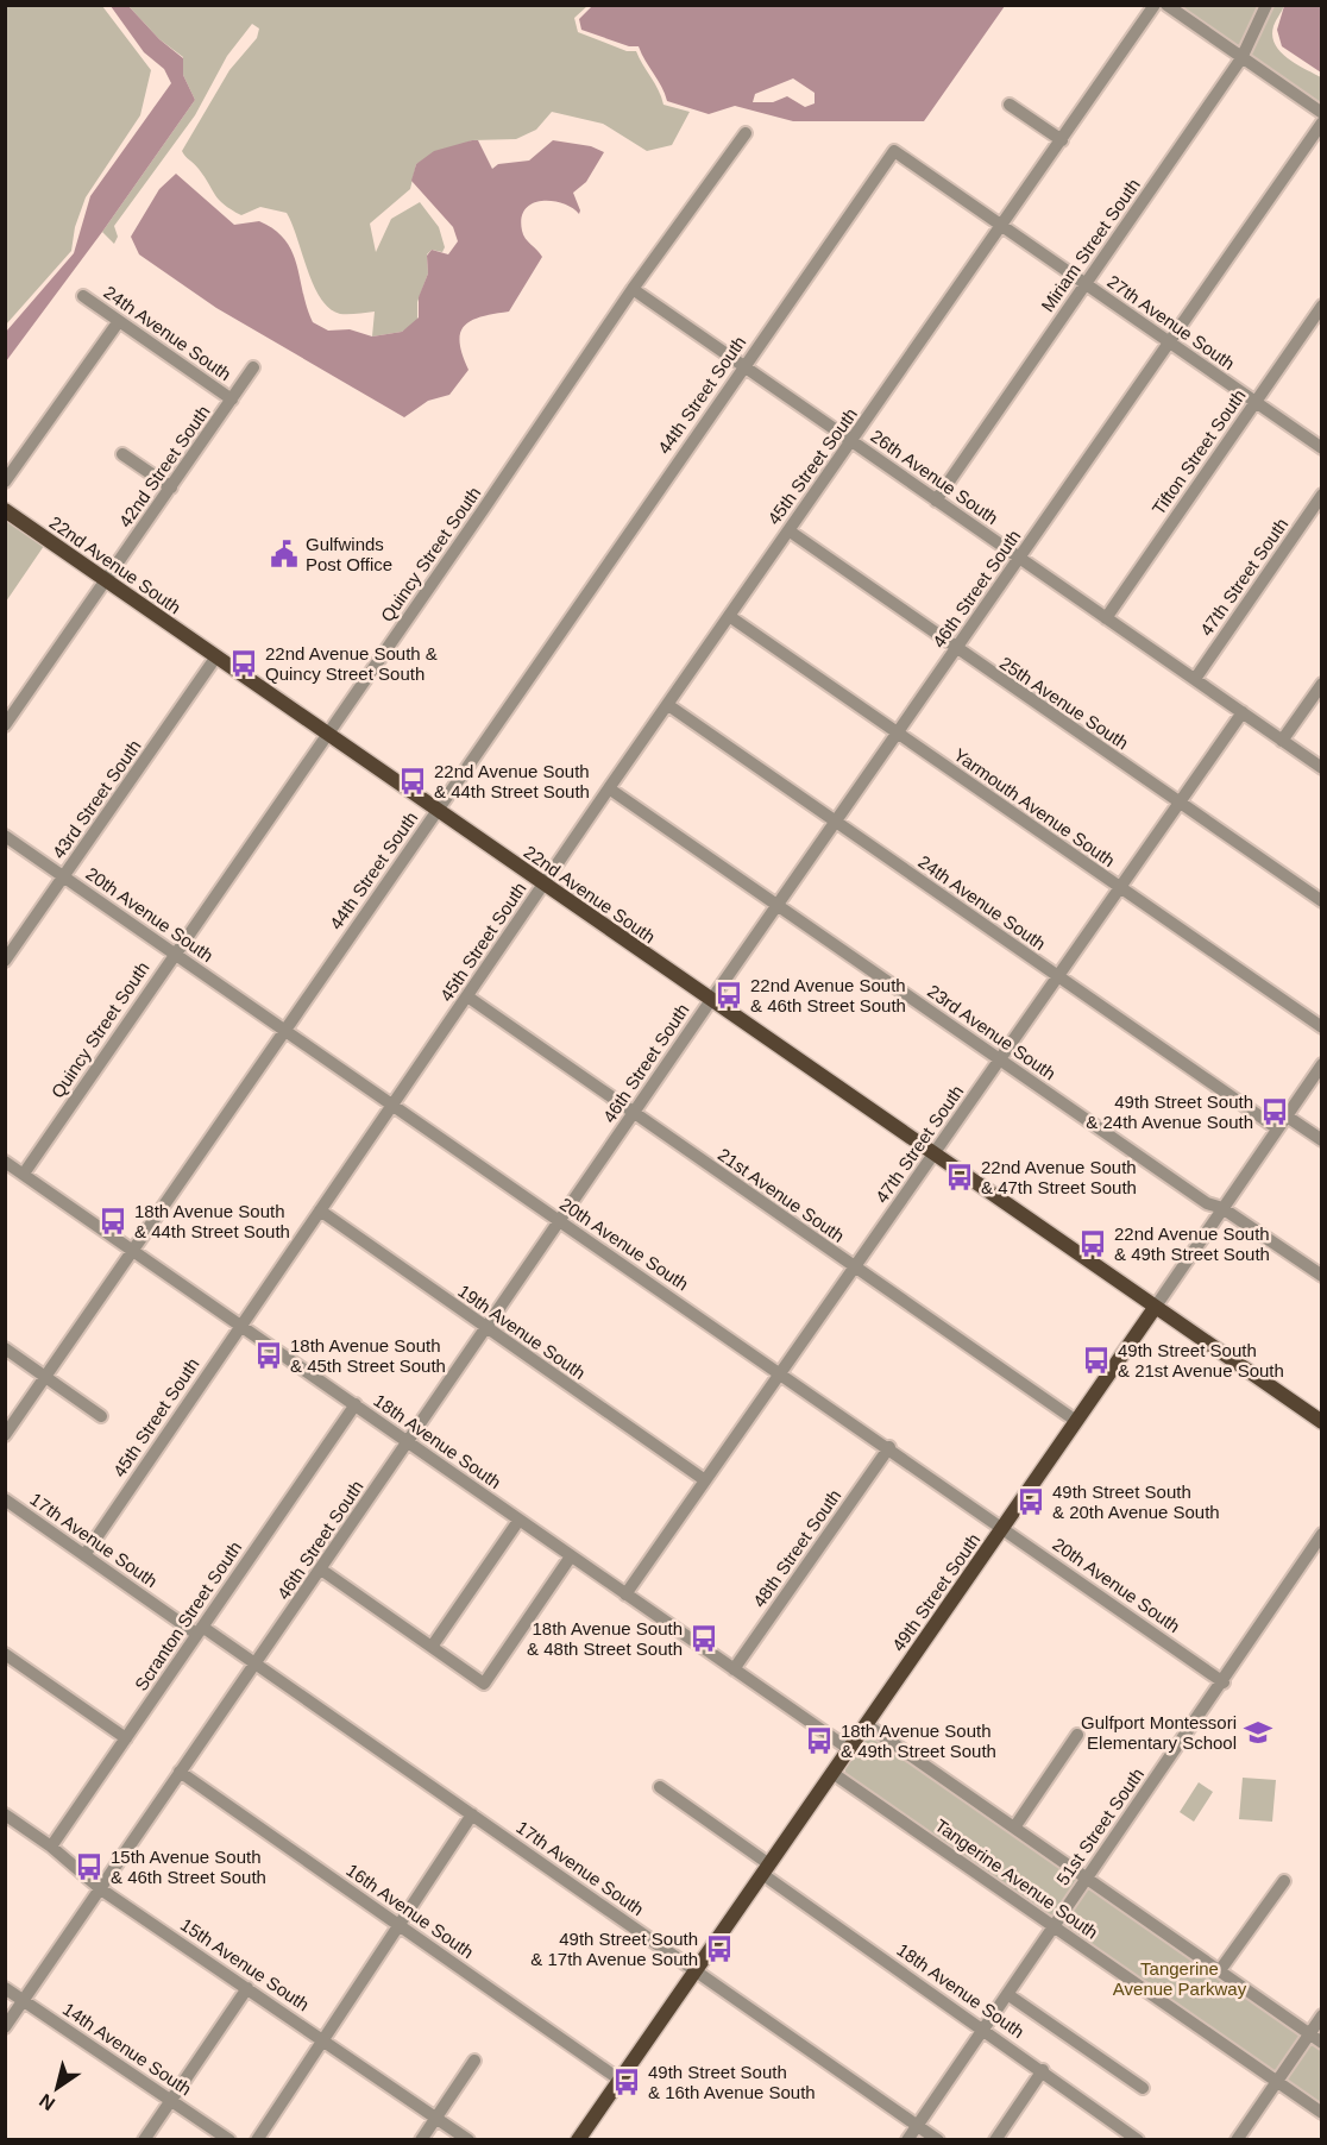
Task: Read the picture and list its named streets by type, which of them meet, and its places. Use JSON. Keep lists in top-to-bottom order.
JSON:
{
  "streets": {
    "main road": ["22nd Avenue South", "49th Street South"],
    "street": [
      "Miriam Street South",
      "27th Avenue South",
      "24th Avenue South",
      "44th Street South",
      "Tifton Street South",
      "42nd Street South",
      "45th Street South",
      "26th Avenue South",
      "Quincy Street South",
      "47th Street South",
      "46th Street South",
      "25th Avenue South",
      "43rd Street South",
      "Yarmouth Avenue South",
      "20th Avenue South",
      "23rd Avenue South",
      "21st Avenue South",
      "19th Avenue South",
      "18th Avenue South",
      "17th Avenue South",
      "48th Street South",
      "Scranton Street South",
      "51st Street South",
      "Tangerine Avenue South",
      "16th Avenue South",
      "15th Avenue South",
      "14th Avenue South"
    ]
  },
  "crossings": [
    ["Miriam Street South", "27th Avenue South"],
    ["Miriam Street South", "26th Avenue South"],
    ["27th Avenue South", "44th Street South"],
    ["27th Avenue South", "Tifton Street South"],
    ["27th Avenue South", "45th Street South"],
    ["27th Avenue South", "46th Street South"],
    ["24th Avenue South", "42nd Street South"],
    ["24th Avenue South", "45th Street South"],
    ["24th Avenue South", "47th Street South"],
    ["24th Avenue South", "46th Street South"],
    ["24th Avenue South", "49th Street South"],
    ["44th Street South", "26th Avenue South"],
    ["44th Street South", "22nd Avenue South"],
    ["44th Street South", "20th Avenue South"],
    ["44th Street South", "18th Avenue South"],
    ["Tifton Street South", "26th Avenue South"],
    ["42nd Street South", "22nd Avenue South"],
    ["45th Street South", "26th Avenue South"],
    ["45th Street South", "22nd Avenue South"],
    ["45th Street South", "25th Avenue South"],
    ["45th Street South", "Yarmouth Avenue South"],
    ["45th Street South", "20th Avenue South"],
    ["45th Street South", "23rd Avenue South"],
    ["45th Street South", "21st Avenue South"],
    ["45th Street South", "19th Avenue South"],
    ["45th Street South", "18th Avenue South"],
    ["45th Street South", "17th Avenue South"],
    ["26th Avenue South", "Quincy Street South"],
    ["26th Avenue South", "47th Street South"],
    ["26th Avenue South", "46th Street South"],
    ["Quincy Street South", "22nd Avenue South"],
    ["Quincy Street South", "20th Avenue South"],
    ["Quincy Street South", "18th Avenue South"],
    ["22nd Avenue South", "47th Street South"],
    ["22nd Avenue South", "46th Street South"],
    ["22nd Avenue South", "43rd Street South"],
    ["22nd Avenue South", "49th Street South"],
    ["47th Street South", "25th Avenue South"],
    ["47th Street South", "Yarmouth Avenue South"],
    ["47th Street South", "20th Avenue South"],
    ["47th Street South", "23rd Avenue South"],
    ["47th Street South", "21st Avenue South"],
    ["47th Street South", "19th Avenue South"],
    ["47th Street South", "18th Avenue South"],
    ["46th Street South", "25th Avenue South"],
    ["46th Street South", "Yarmouth Avenue South"],
    ["46th Street South", "20th Avenue South"],
    ["46th Street South", "23rd Avenue South"],
    ["46th Street South", "21st Avenue South"],
    ["46th Street South", "19th Avenue South"],
    ["46th Street South", "18th Avenue South"],
    ["46th Street South", "17th Avenue South"],
    ["46th Street South", "16th Avenue South"],
    ["46th Street South", "15th Avenue South"],
    ["46th Street South", "14th Avenue South"],
    ["43rd Street South", "20th Avenue South"],
    ["20th Avenue South", "48th Street South"],
    ["20th Avenue South", "49th Street South"],
    ["20th Avenue South", "51st Street South"],
    ["23rd Avenue South", "49th Street South"],
    ["21st Avenue South", "49th Street South"],
    ["18th Avenue South", "48th Street South"],
    ["18th Avenue South", "49th Street South"],
    ["18th Avenue South", "Scranton Street South"],
    ["18th Avenue South", "51st Street South"],
    ["17th Avenue South", "49th Street South"],
    ["17th Avenue South", "Scranton Street South"],
    ["17th Avenue South", "51st Street South"],
    ["49th Street South", "Tangerine Avenue South"],
    ["49th Street South", "16th Avenue South"],
    ["Scranton Street South", "15th Avenue South"],
    ["51st Street South", "Tangerine Avenue South"]
  ],
  "parks": ["Tangerine Avenue Parkway"],
  "places": {
    "public building": ["Gulfwinds Post Office"],
    "bus stop": [
      "22nd Avenue South & Quincy Street South",
      "22nd Avenue South & 44th Street South",
      "22nd Avenue South & 46th Street South",
      "49th Street South & 24th Avenue South",
      "22nd Avenue South & 47th Street South",
      "18th Avenue South & 44th Street South",
      "22nd Avenue South & 49th Street South",
      "18th Avenue South & 45th Street South",
      "49th Street South & 21st Avenue South",
      "49th Street South & 20th Avenue South",
      "18th Avenue South & 48th Street South",
      "18th Avenue South & 49th Street South",
      "15th Avenue South & 46th Street South",
      "49th Street South & 17th Avenue South",
      "49th Street South & 16th Avenue South"
    ],
    "school or university": ["Gulfport Montessori Elementary School"]
  },
  "north": "bottom left"
}
